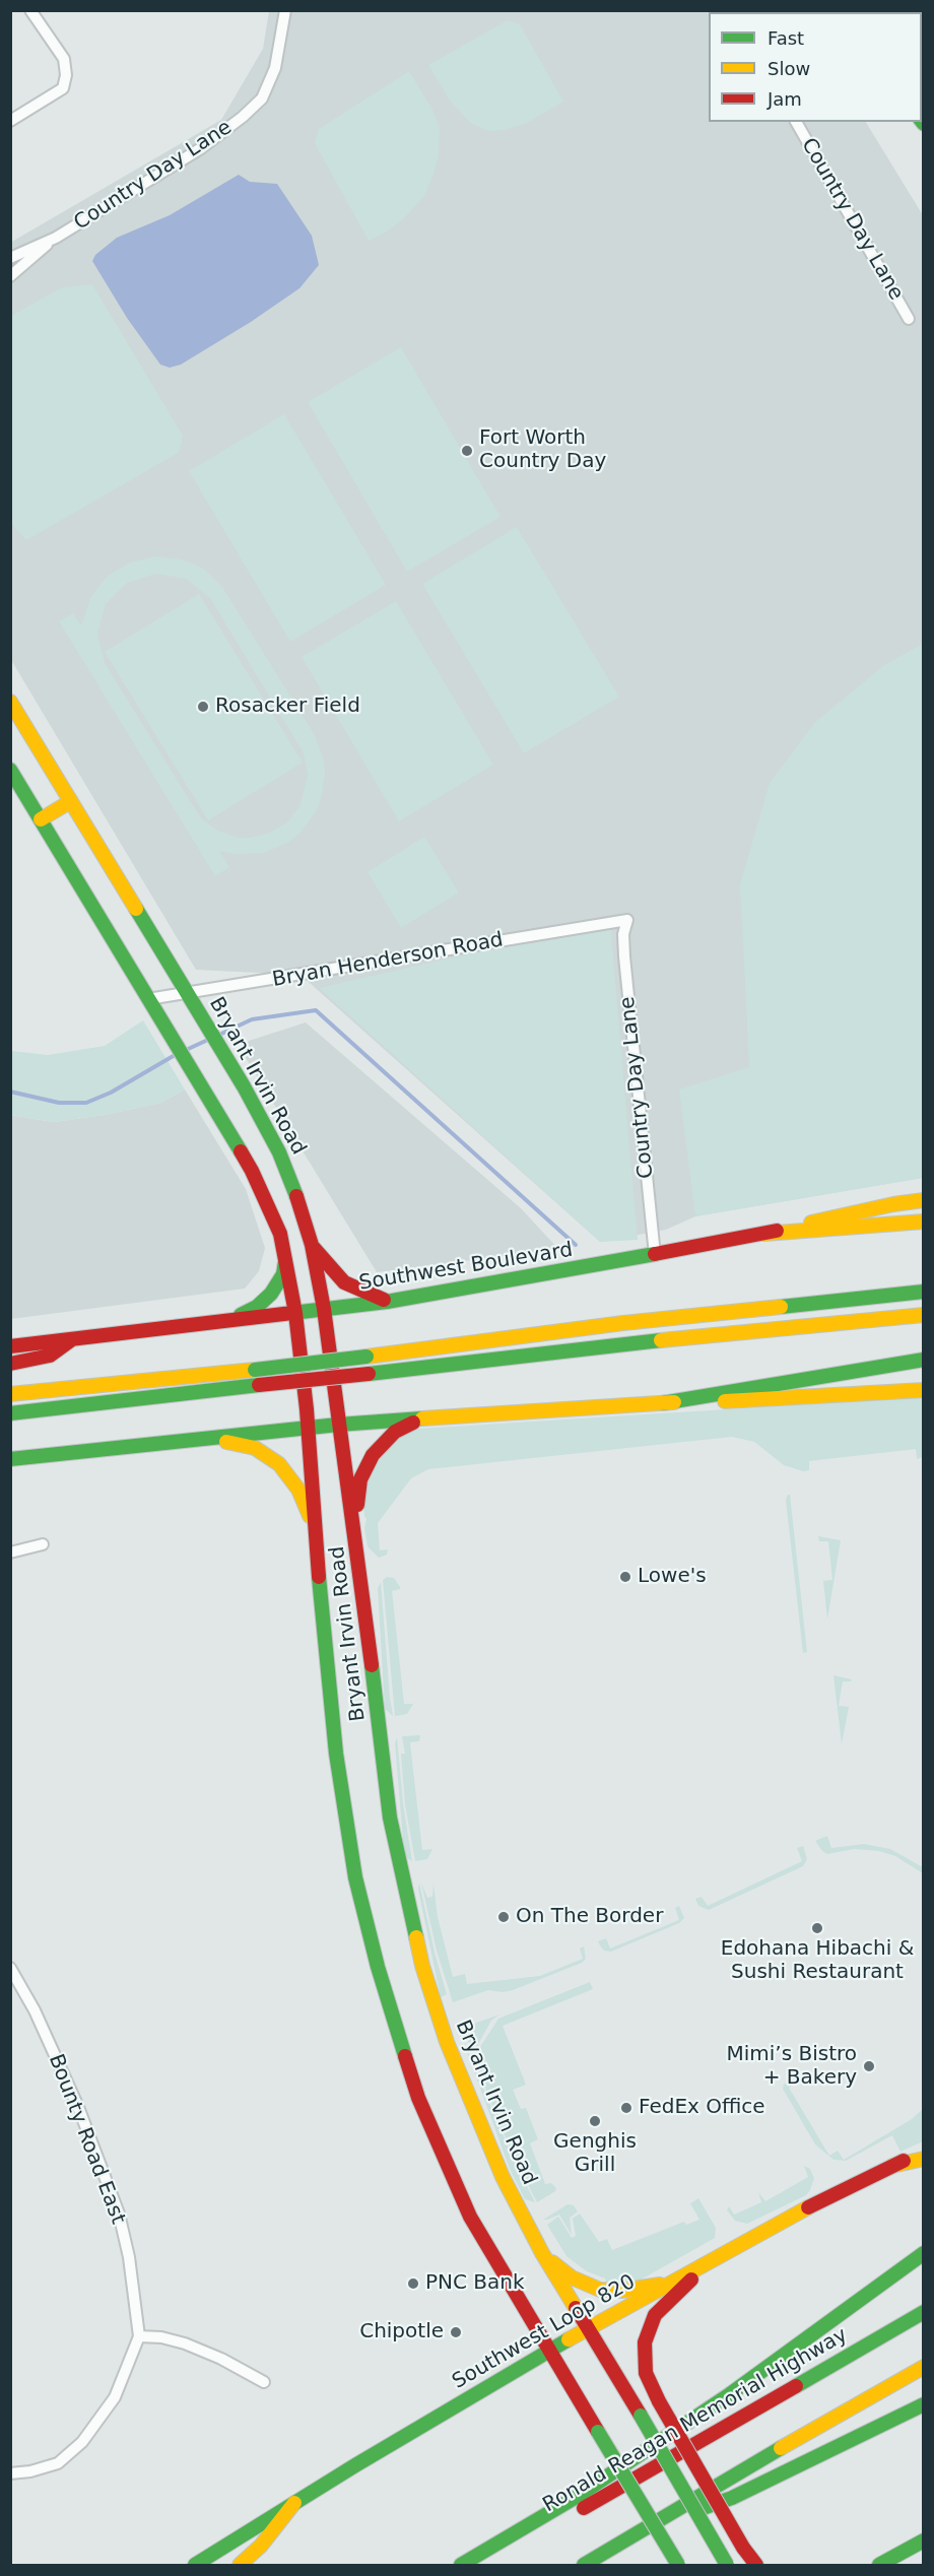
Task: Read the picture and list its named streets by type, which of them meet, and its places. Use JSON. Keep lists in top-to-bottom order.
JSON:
{
  "streets": {
    "main road": [
      "Bryant Irvin Road",
      "Southwest Boulevard",
      "Southwest Loop 820",
      "Ronald Reagan Memorial Highway"
    ],
    "street": ["Country Day Lane", "Bryan Henderson Road", "Bounty Road East"]
  },
  "crossings": [
    ["Country Day Lane", "Bryan Henderson Road"],
    ["Country Day Lane", "Southwest Boulevard"],
    ["Bryan Henderson Road", "Bryant Irvin Road"],
    ["Bryant Irvin Road", "Southwest Boulevard"],
    ["Bryant Irvin Road", "Southwest Loop 820"]
  ],
  "places": [
    "Fort Worth Country Day",
    "Rosacker Field",
    "Lowe's",
    "On The Border",
    "Edohana Hibachi & Sushi Restaurant",
    "Mimi’s Bistro + Bakery",
    "FedEx Office",
    "Genghis Grill",
    "PNC Bank",
    "Chipotle"
  ],
  "legend": ["Fast", "Slow", "Jam"]
}
